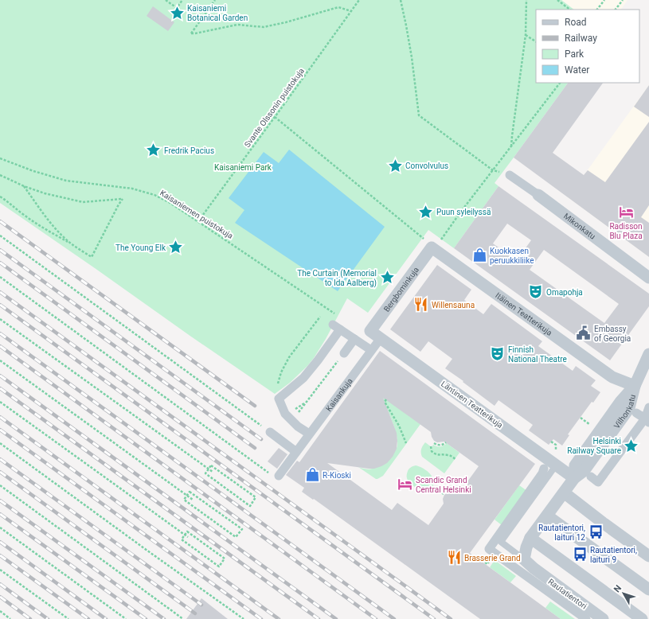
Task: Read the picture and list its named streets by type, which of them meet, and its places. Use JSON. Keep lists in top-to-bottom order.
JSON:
{
  "streets": {
    "street": [
      "Mikonkatu",
      "Bergbominkuja",
      "Itäinen Teatterikuja",
      "Kaisankuja",
      "Läntinen Teatterikuja",
      "Vilhonkatu",
      "Rautatientori"
    ],
    "path": ["Svante Olssonin puistokuja", "Kaisaniemen puistokuja"]
  },
  "crossings": [
    ["Svante Olssonin puistokuja", "Kaisaniemen puistokuja"],
    ["Bergbominkuja", "Itäinen Teatterikuja"],
    ["Bergbominkuja", "Läntinen Teatterikuja"],
    ["Itäinen Teatterikuja", "Vilhonkatu"],
    ["Kaisankuja", "Läntinen Teatterikuja"],
    ["Läntinen Teatterikuja", "Vilhonkatu"],
    ["Vilhonkatu", "Rautatientori"]
  ],
  "parks": ["Kaisaniemi Park"],
  "places": {
    "place": [
      "Kaisaniemi Botanical Garden",
      "Fredrik Pacius",
      "Convolvulus",
      "Puun syleilyssä",
      "The Young Elk",
      "The Curtain (Memorial to Ida Aalberg)",
      "Helsinki Railway Square"
    ],
    "hotel": ["Radisson Blu Plaza", "Scandic Grand Central Helsinki"],
    "shop": ["Kuokkasen peruukkiliike", "R-Kioski"],
    "theatre": ["Omapohja", "Finnish National Theatre"],
    "restaurant": ["Willensauna", "Brasserie Grand"],
    "public building": ["Embassy of Georgia"],
    "bus stop": ["Rautatientori, laituri 12", "Rautatientori, laituri 9"]
  },
  "legend": [
    "Road",
    "Railway",
    "Park",
    "Water"
  ],
  "north": "top left"
}
